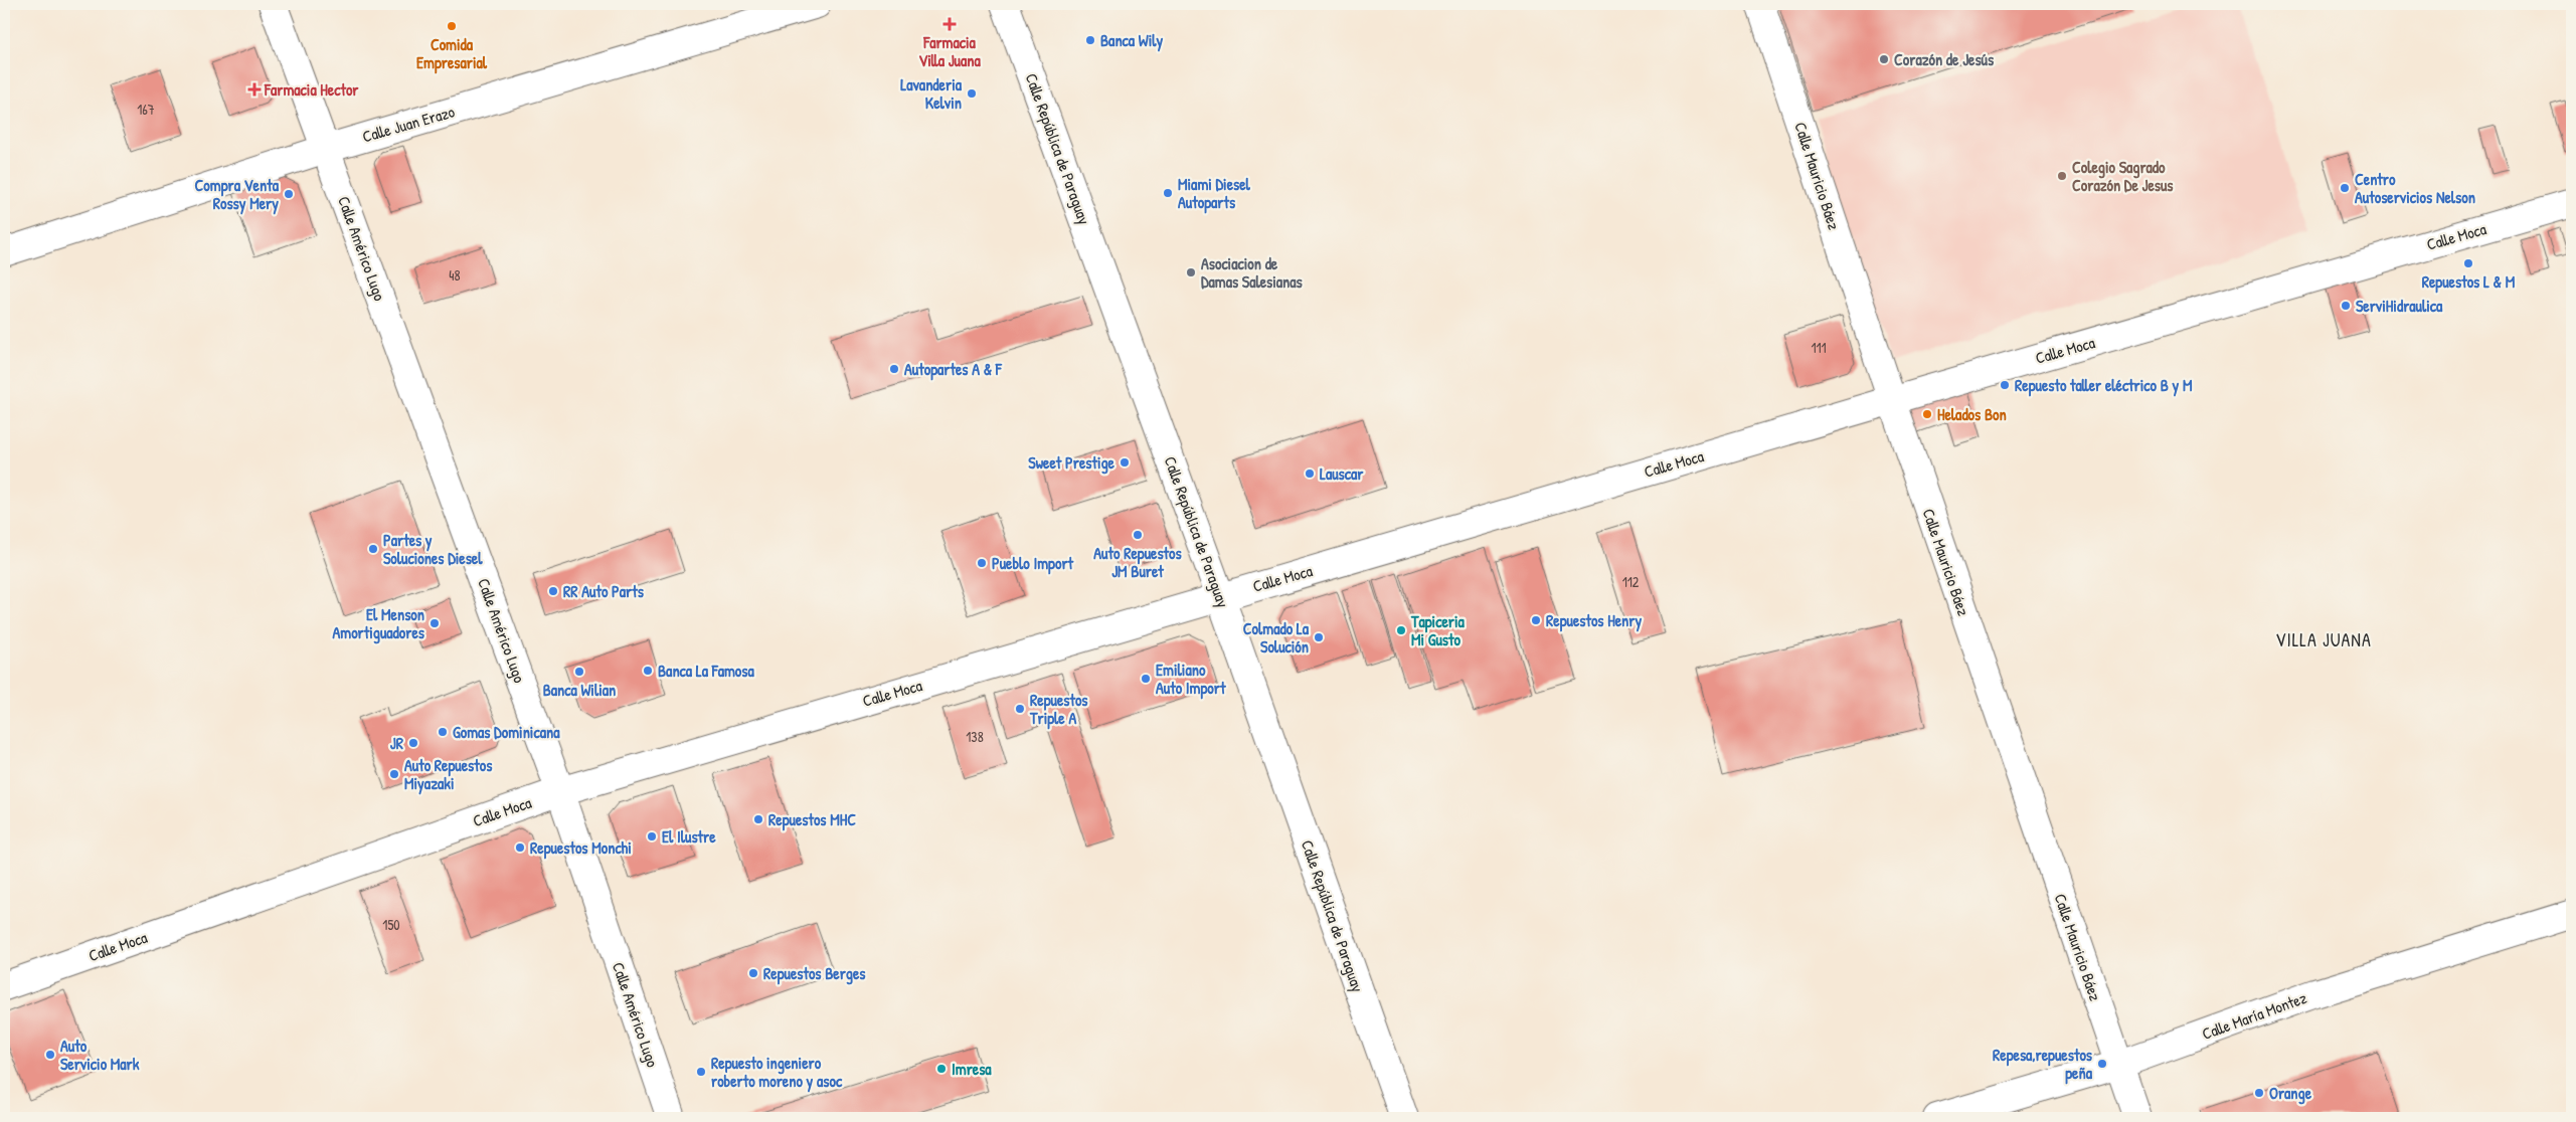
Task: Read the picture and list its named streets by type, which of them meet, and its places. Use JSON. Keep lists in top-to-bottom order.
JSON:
{
  "streets": {
    "street": [
      "Calle Juan Erazo",
      "Calle República de Paraguay",
      "Calle Mauricio Báez",
      "Calle Moca",
      "Calle Américo Lugo",
      "Calle María Montez"
    ]
  },
  "crossings": [
    ["Calle Juan Erazo", "Calle Américo Lugo"],
    ["Calle República de Paraguay", "Calle Moca"],
    ["Calle Mauricio Báez", "Calle Moca"],
    ["Calle Mauricio Báez", "Calle María Montez"],
    ["Calle Moca", "Calle Américo Lugo"]
  ],
  "districts": ["VILLA JUANA"],
  "places": {
    "health": ["Farmacia Villa Juana", "Farmacia Hector"],
    "other": [
      "Comida Empresarial",
      "Banca Wily",
      "Corazón de Jesús",
      "Lavanderia Kelvin",
      "Colegio Sagrado Corazón De Jesus",
      "Centro Autoservicios Nelson",
      "Miami Diesel Autoparts",
      "Compra Venta Rossy Mery",
      "Repuestos L & M",
      "Asociacion de Damas Salesianas",
      "ServiHidraulica",
      "Autopartes A & F",
      "Repuesto taller eléctrico B y M",
      "Helados Bon",
      "Sweet Prestige",
      "Lauscar",
      "Auto Repuestos JM Buret",
      "Partes y Soluciones Diesel",
      "Pueblo Import",
      "RR Auto Parts",
      "Repuestos Henry",
      "El Menson Amortiguadores",
      "Tapiceria Mi Gusto",
      "Colmado La Solución",
      "Banca La Famosa",
      "Banca Wilian",
      "Emiliano Auto Import",
      "Repuestos Triple A",
      "Gomas Dominicana",
      "JR",
      "Auto Repuestos Miyazaki",
      "Repuestos MHC",
      "El Ilustre",
      "Repuestos Monchi",
      "Repuestos Berges",
      "Auto Servicio Mark",
      "Repesa,repuestos peña",
      "Imresa",
      "Repuesto ingeniero roberto moreno y asoc",
      "Orange"
    ]
  },
  "house_numbers": [
    "167",
    "48",
    "111",
    "112",
    "138",
    "150"
  ]
}
